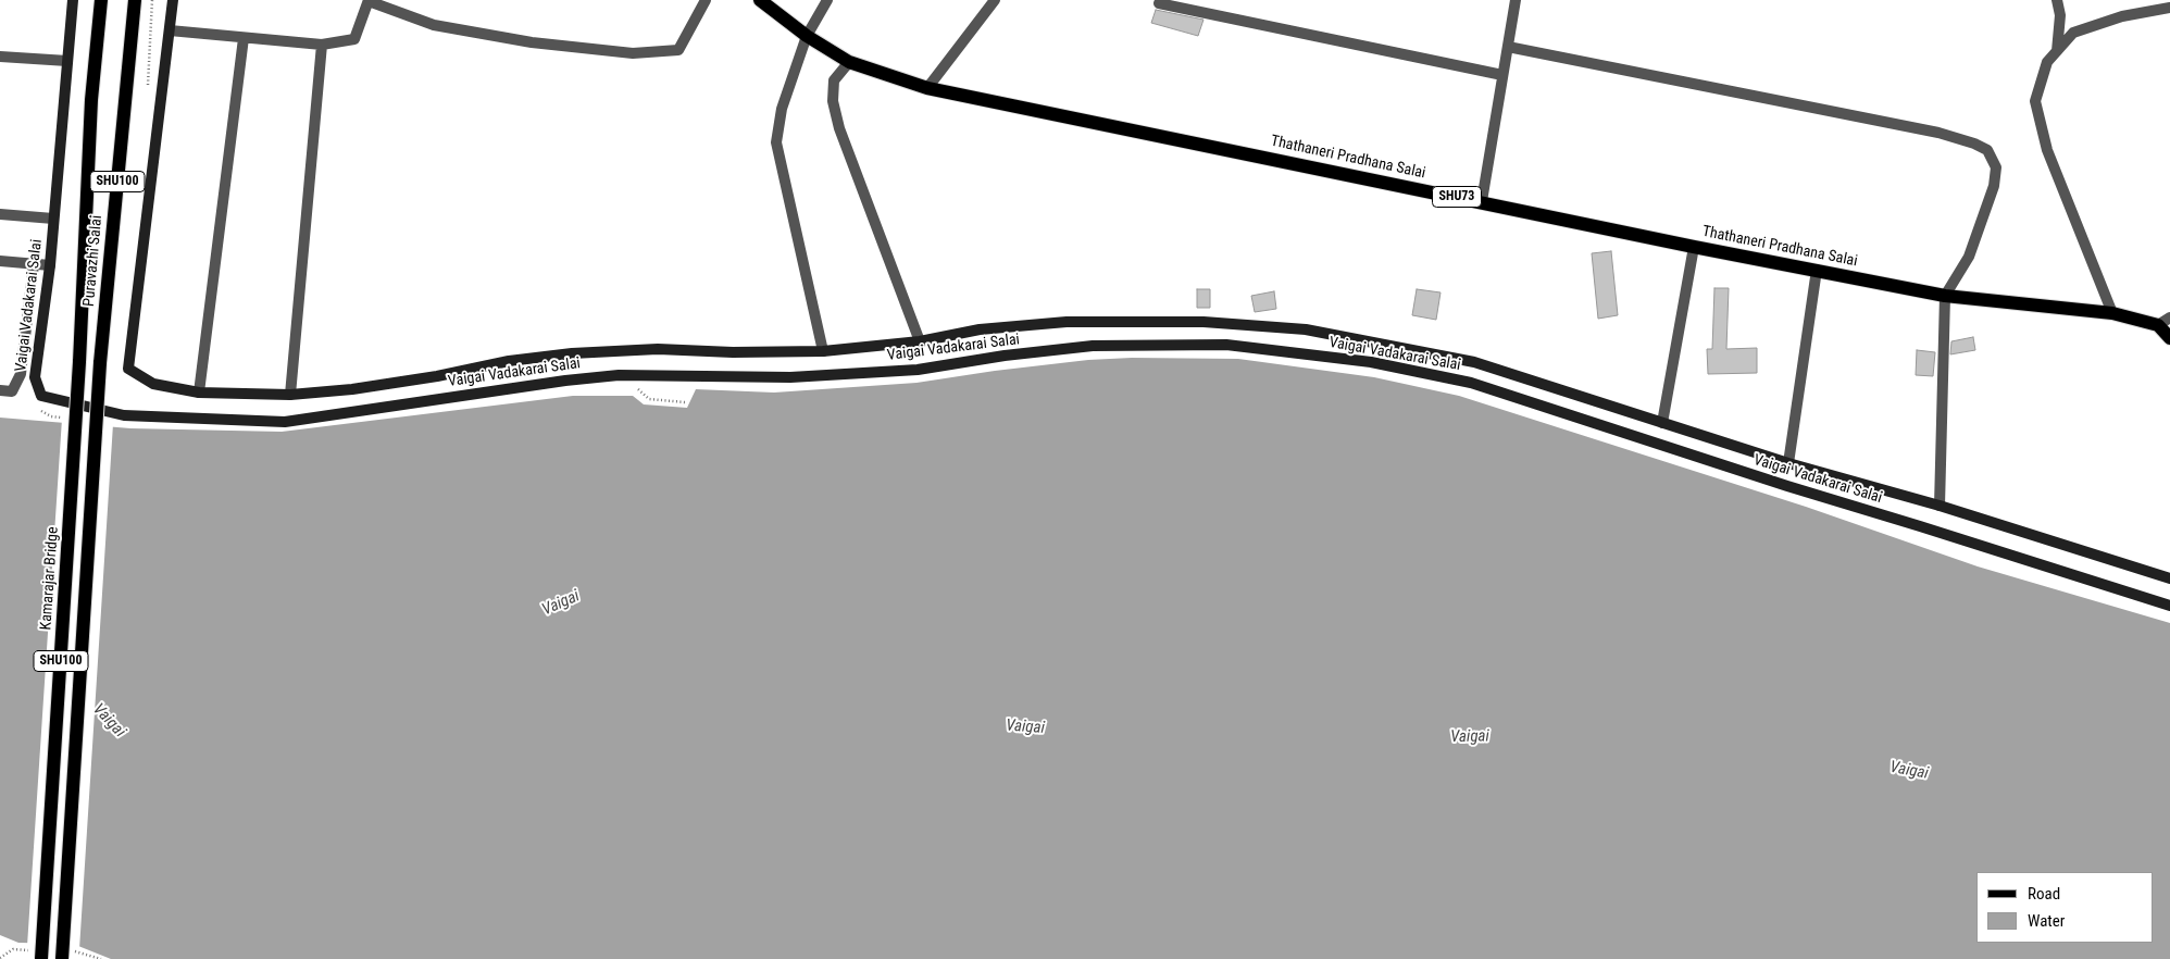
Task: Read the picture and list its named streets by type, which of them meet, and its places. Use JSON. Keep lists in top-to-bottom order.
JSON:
{
  "streets": {
    "main road": [
      "Thathaneri Pradhana Salai",
      "SHU100",
      "SHU73",
      "Puravazhi Salai",
      "Vaigai Vadakarai Salai",
      "Kamarajar Bridge"
    ]
  },
  "crossings": [
    ["Puravazhi Salai", "Kamarajar Bridge"]
  ],
  "water": ["Vaigai"],
  "legend": ["Road", "Water"]
}
